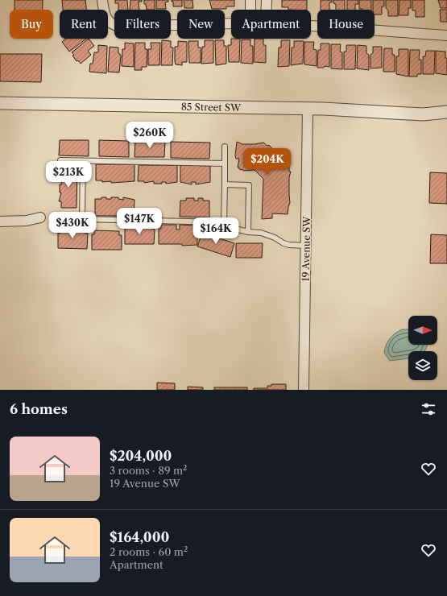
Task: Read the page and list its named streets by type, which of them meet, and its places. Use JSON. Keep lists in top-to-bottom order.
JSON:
{
  "streets": {
    "street": ["85 Street SW", "19 Avenue SW"]
  },
  "crossings": [
    ["85 Street SW", "19 Avenue SW"]
  ],
  "north": "right",
  "page": {
    "chip": [
      "Buy",
      "Rent",
      "Filters",
      "New",
      "Apartment",
      "House"
    ],
    "price": [
      "$260K",
      "$204K",
      "$213K",
      "$147K",
      "$430K",
      "$164K"
    ],
    "heading": "6 homes",
    "list": [
      {
        "name": "$204,000",
        "note": "3 rooms · 89 m² · 19 Avenue SW"
      },
      {
        "name": "$164,000",
        "note": "2 rooms · 60 m² · Apartment"
      }
    ]
  }
}
